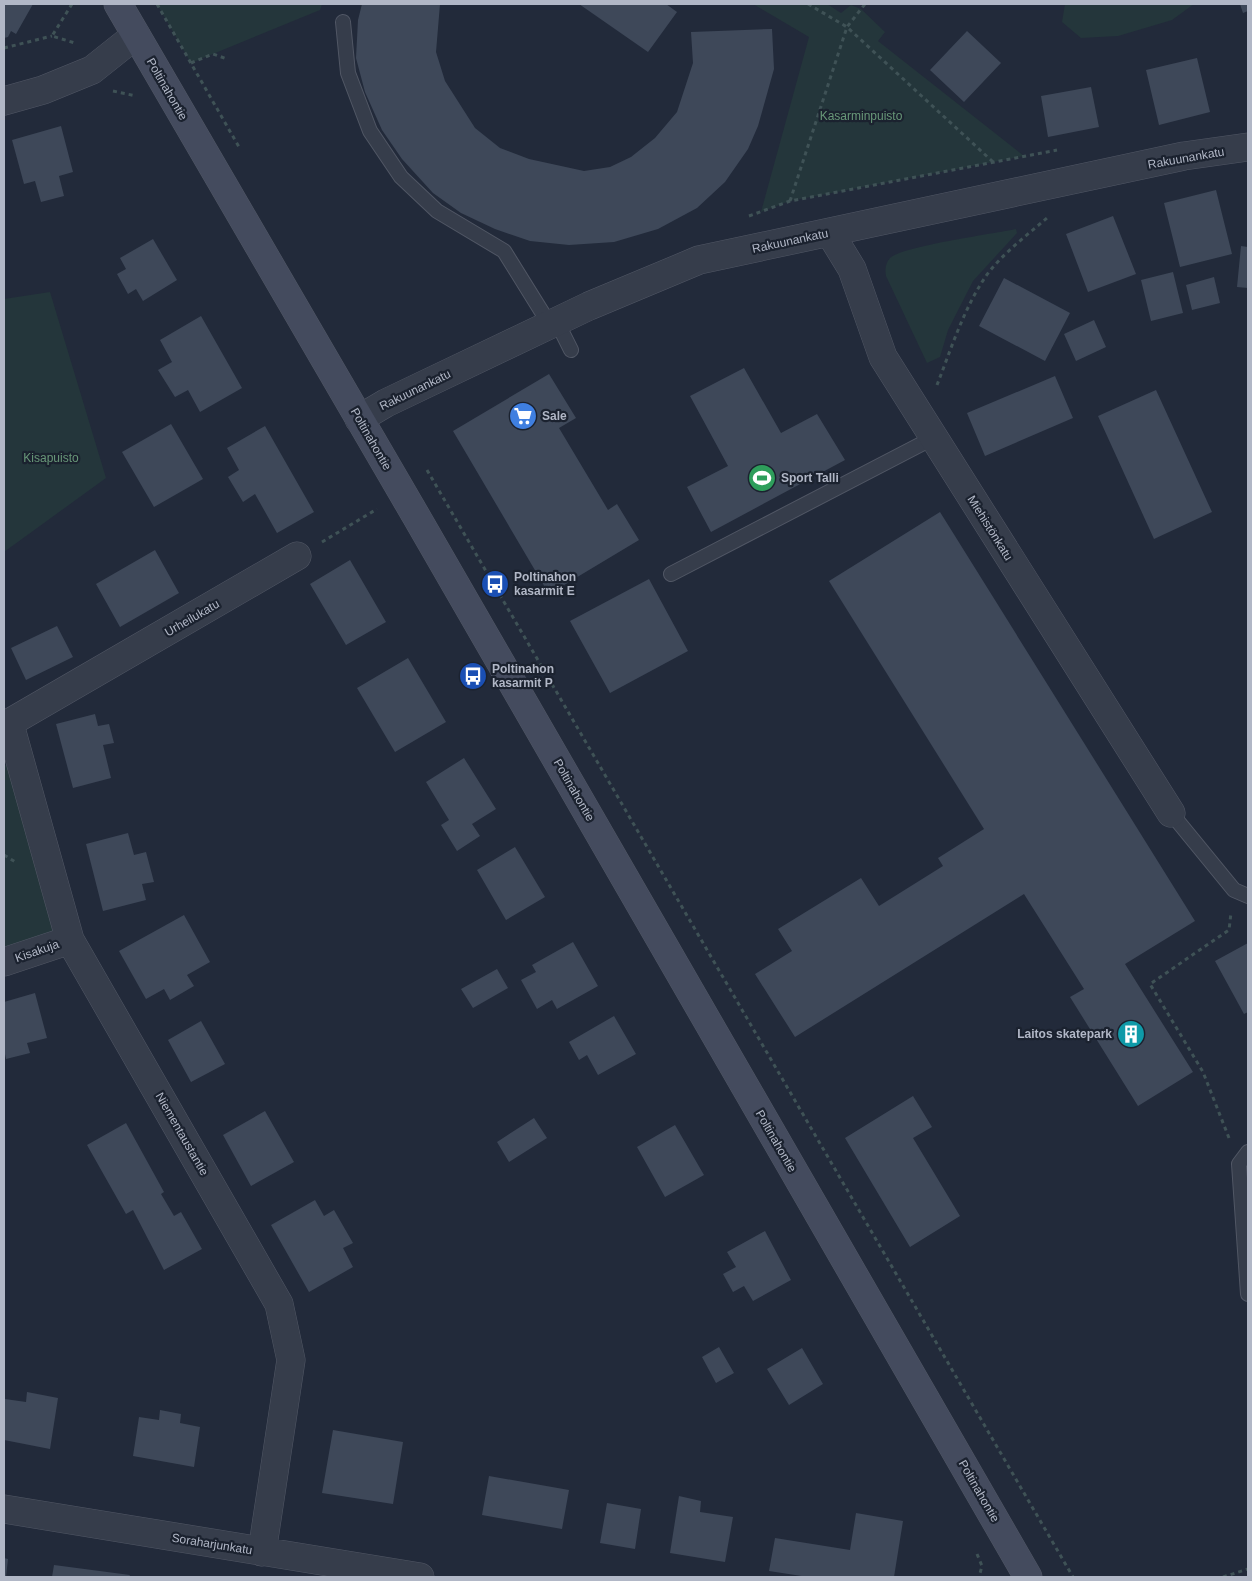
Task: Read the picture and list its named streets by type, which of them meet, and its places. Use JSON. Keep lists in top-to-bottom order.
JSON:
{
  "streets": {
    "main road": ["Poltinahontie"],
    "street": [
      "Rakuunankatu",
      "Miehistönkatu",
      "Urheilukatu",
      "Kisakuja",
      "Niementaustantie",
      "Soraharjunkatu"
    ]
  },
  "crossings": [
    ["Poltinahontie", "Rakuunankatu"],
    ["Rakuunankatu", "Miehistönkatu"],
    ["Urheilukatu", "Niementaustantie"],
    ["Kisakuja", "Niementaustantie"],
    ["Niementaustantie", "Soraharjunkatu"]
  ],
  "parks": ["Kasarminpuisto", "Kisapuisto"],
  "places": {
    "supermarket": ["Sale"],
    "sports": ["Sport Talli"],
    "bus stop": ["Poltinahon kasarmit E", "Poltinahon kasarmit P"],
    "building": ["Laitos skatepark"]
  }
}
